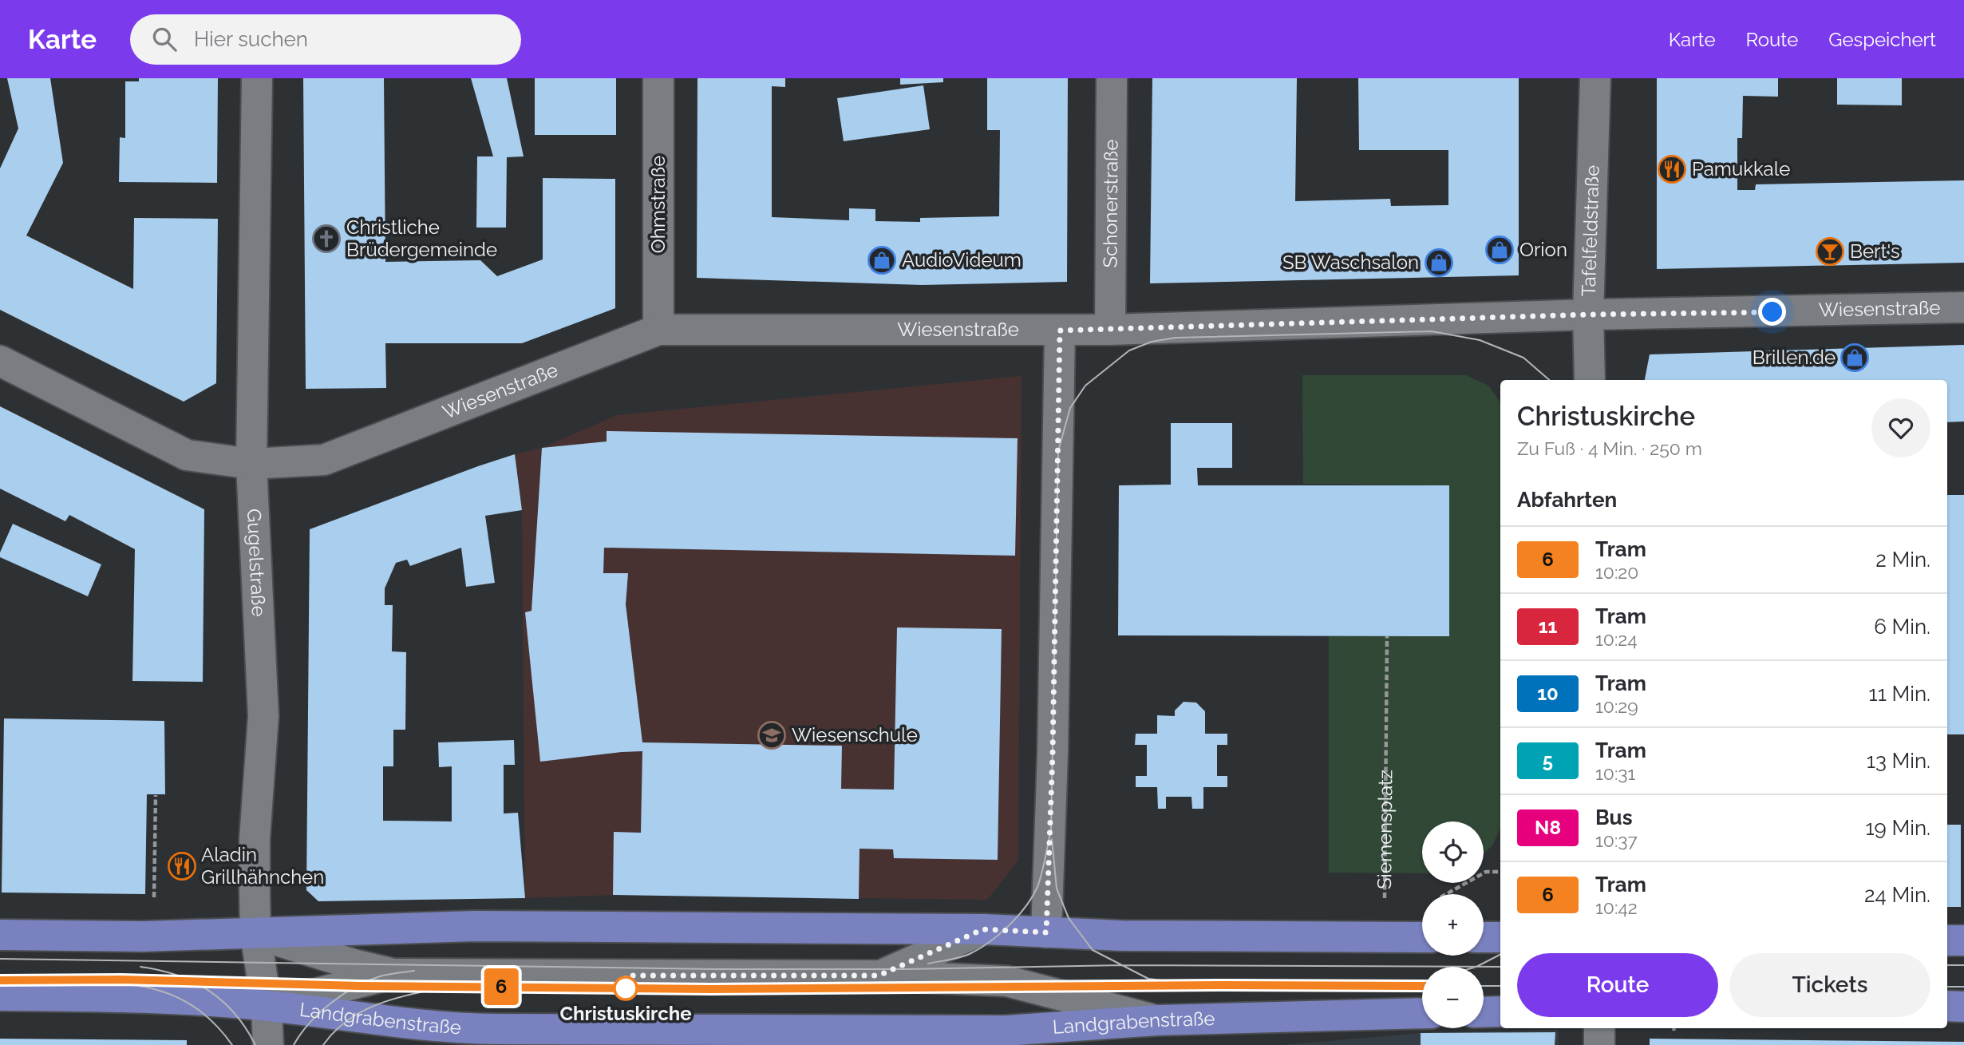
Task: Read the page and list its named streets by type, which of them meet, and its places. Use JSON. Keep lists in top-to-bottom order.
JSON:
{
  "streets": {
    "main road": ["Landgrabenstraße"],
    "street": [
      "Ohmstraße",
      "Schonerstraße",
      "Tafelfeldstraße",
      "Wiesenstraße",
      "Gugelstraße"
    ],
    "path": ["Siemensplatz"]
  },
  "crossings": [
    ["Ohmstraße", "Wiesenstraße"],
    ["Schonerstraße", "Wiesenstraße"],
    ["Tafelfeldstraße", "Wiesenstraße"],
    ["Wiesenstraße", "Gugelstraße"],
    ["Gugelstraße", "Landgrabenstraße"]
  ],
  "places": {
    "restaurant": ["Pamukkale", "Aladin Grillhähnchen"],
    "church": ["Christliche Brüdergemeinde"],
    "shop": [
      "Orion",
      "AudioVideum",
      "SB Waschsalon",
      "Brillen.de"
    ],
    "bar": ["Bert's"],
    "school or university": ["Wiesenschule"],
    "other": ["Christuskirche"]
  },
  "lines": ["tram line 6"],
  "page": {
    "header": "Karte",
    "search": "Hier suchen",
    "nav": ["Karte", "Route", "Gespeichert"],
    "on_map": "6",
    "heading": [
      ["Christuskirche", "Zu Fuß · 4 Min. · 250 m"],
      "Abfahrten"
    ],
    "list": [
      {
        "mark": "6",
        "name": "Tram",
        "note": "10:20",
        "value": "2 Min."
      },
      {
        "mark": "11",
        "name": "Tram",
        "note": "10:24",
        "value": "6 Min."
      },
      {
        "mark": "10",
        "name": "Tram",
        "note": "10:29",
        "value": "11 Min."
      },
      {
        "mark": "5",
        "name": "Tram",
        "note": "10:31",
        "value": "13 Min."
      },
      {
        "mark": "N8",
        "name": "Bus",
        "note": "10:37",
        "value": "19 Min."
      },
      {
        "mark": "6",
        "name": "Tram",
        "note": "10:42",
        "value": "24 Min."
      }
    ],
    "map_buttons": ["+", "−"],
    "buttons": ["Route", "Tickets"]
  }
}
